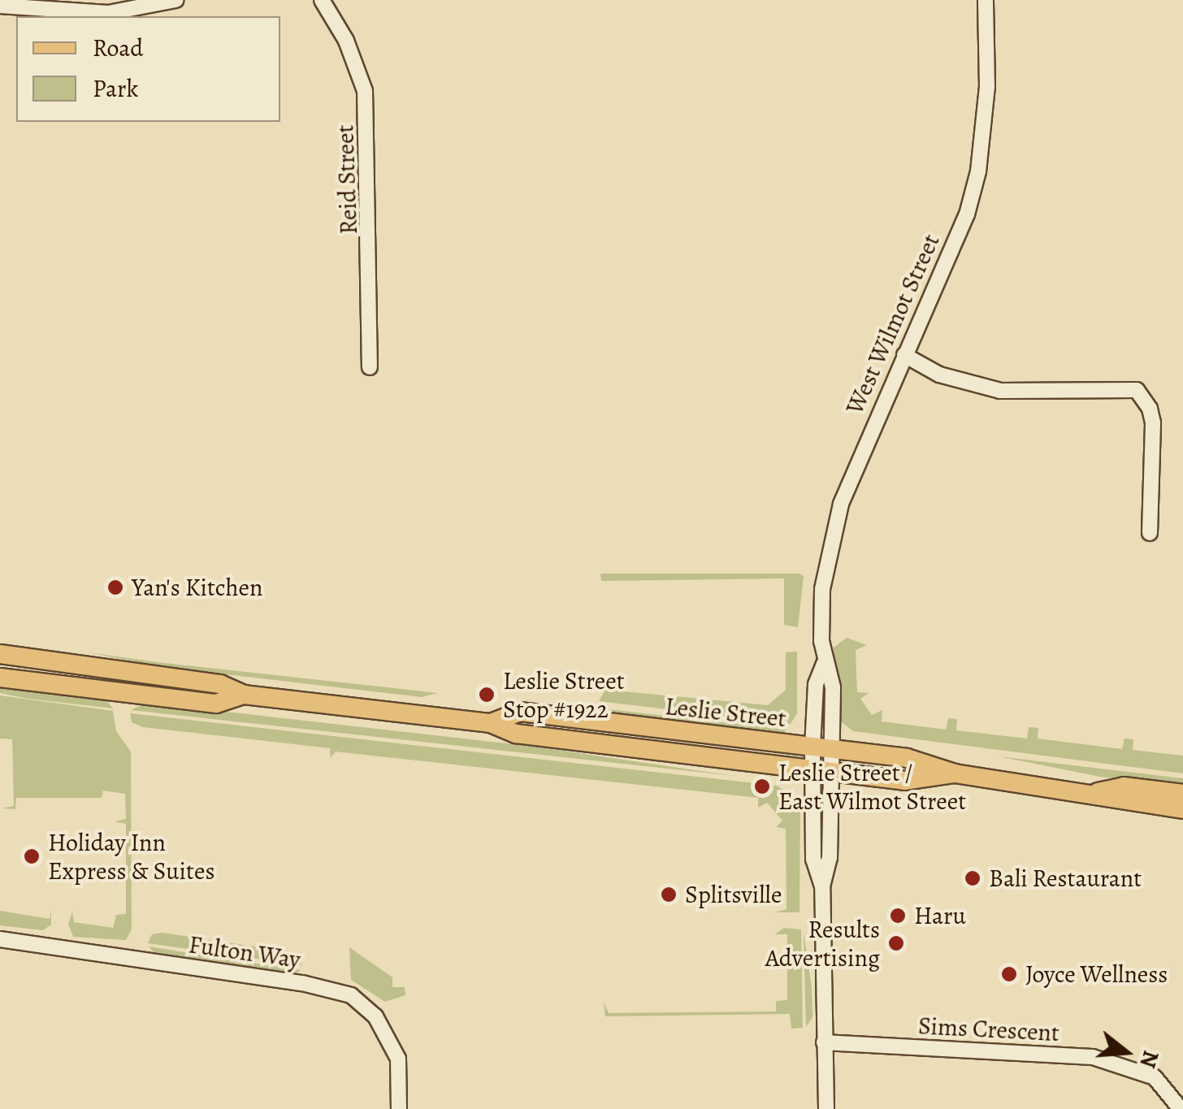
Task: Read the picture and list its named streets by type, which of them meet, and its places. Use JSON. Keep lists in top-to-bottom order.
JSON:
{
  "streets": {
    "main road": ["Leslie Street"],
    "street": [
      "Reid Street",
      "West Wilmot Street",
      "Fulton Way",
      "Sims Crescent"
    ]
  },
  "crossings": [
    ["West Wilmot Street", "Leslie Street"],
    ["West Wilmot Street", "Sims Crescent"]
  ],
  "places": [
    "Yan's Kitchen",
    "Leslie Street Stop #1922",
    "Leslie Street / East Wilmot Street",
    "Holiday Inn Express & Suites",
    "Bali Restaurant",
    "Splitsville",
    "Haru",
    "Results Advertising",
    "Joyce Wellness"
  ],
  "legend": ["Road", "Park"],
  "north": "right"
}
